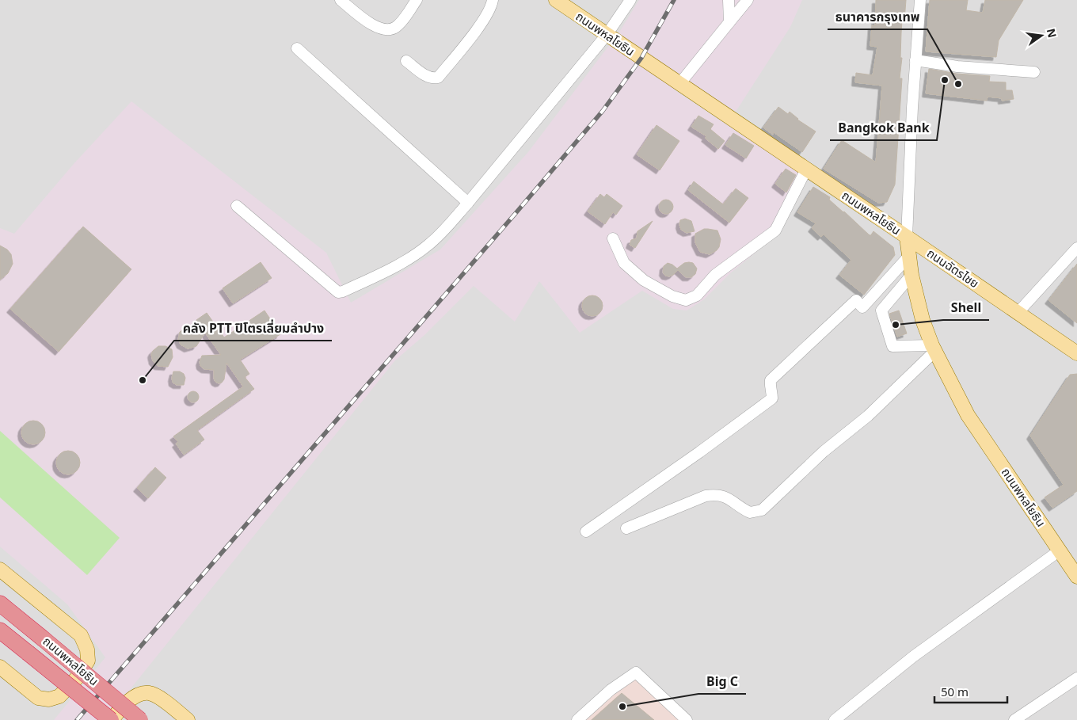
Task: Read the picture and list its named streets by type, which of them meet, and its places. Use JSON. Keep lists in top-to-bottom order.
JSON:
{
  "streets": {
    "highway": ["ถนนพหลโยธิน"],
    "main road": ["ถนนฉัตรไชย"]
  },
  "crossings": [
    ["ถนนพหลโยธิน", "ถนนฉัตรไชย"]
  ],
  "places": [
    "Bangkok Bank",
    "ธนาคารกรุงเทพ",
    "Shell",
    "คลัง PTT ปิโตรเลี่ยมลำปาง",
    "Big C"
  ],
  "scale_bar": "50 m",
  "north": "right"
}
